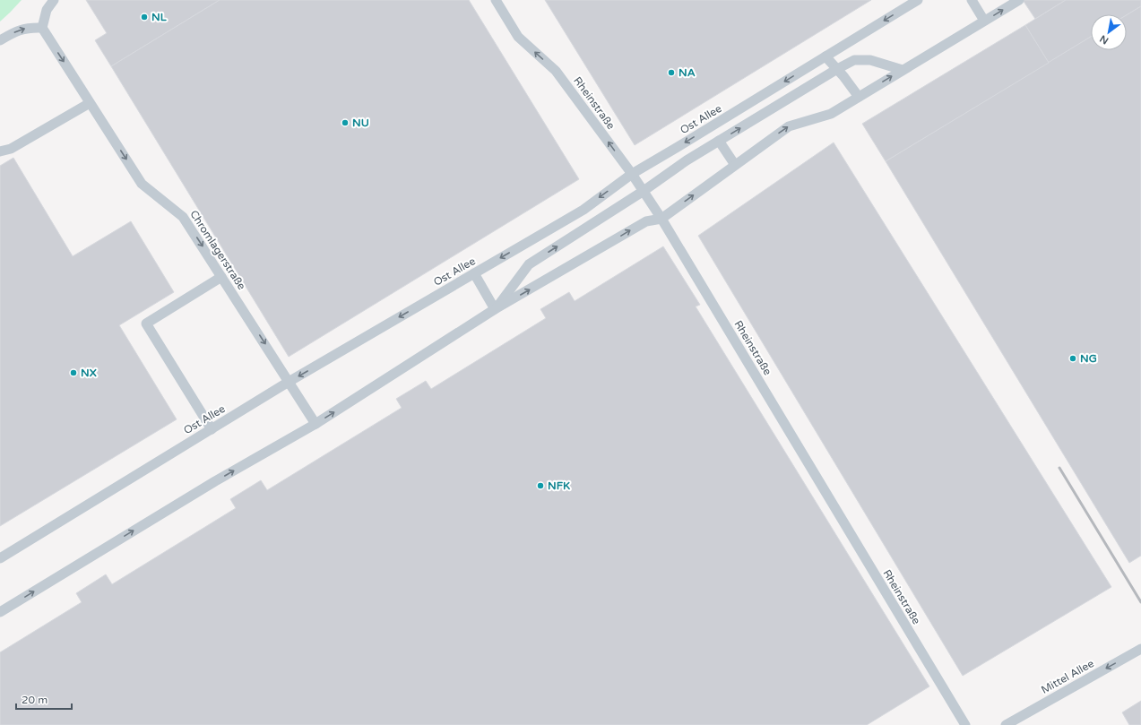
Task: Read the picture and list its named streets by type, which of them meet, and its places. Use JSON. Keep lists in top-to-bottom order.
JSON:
{
  "streets": {
    "lane": [
      "Rheinstraße",
      "Ost Allee",
      "Chromlagerstraße",
      "Mittel Allee"
    ]
  },
  "crossings": [
    ["Rheinstraße", "Ost Allee"],
    ["Ost Allee", "Chromlagerstraße"]
  ],
  "one_way": ["Chromlagerstraße", "Mittel Allee"],
  "places": [
    "NL",
    "NA",
    "NU",
    "NG",
    "NX",
    "NFK"
  ],
  "scale_bar": "20 m",
  "north": "bottom left"
}
